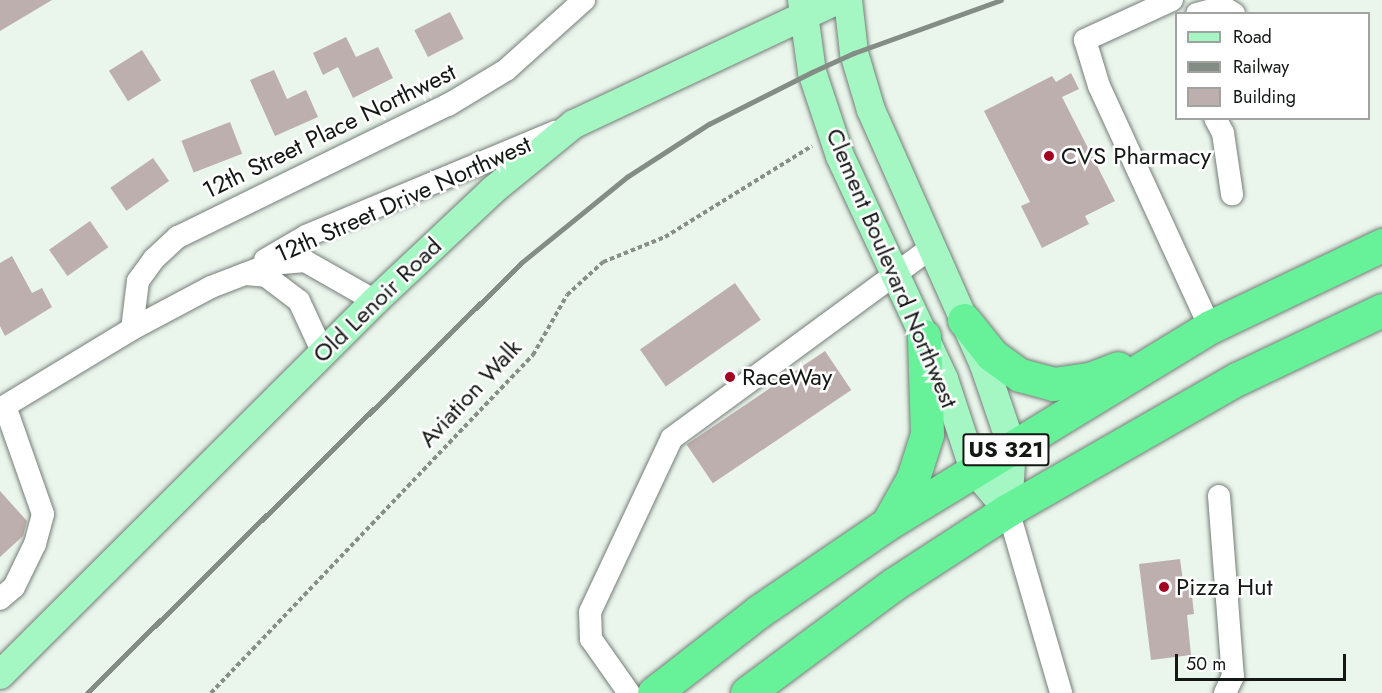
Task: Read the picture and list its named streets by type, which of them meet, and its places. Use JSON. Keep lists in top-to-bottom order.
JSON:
{
  "streets": {
    "highway": ["US 321"],
    "main road": ["Clement Boulevard Northwest", "Old Lenoir Road"],
    "street": ["12th Street Place Northwest", "12th Street Drive Northwest"],
    "path": ["Aviation Walk"]
  },
  "crossings": [
    ["12th Street Drive Northwest", "Old Lenoir Road"],
    ["Clement Boulevard Northwest", "Old Lenoir Road"],
    ["Clement Boulevard Northwest", "US 321"]
  ],
  "places": ["CVS Pharmacy", "RaceWay", "Pizza Hut"],
  "legend": ["Road", "Railway", "Building"],
  "scale_bar": "50 m"
}
